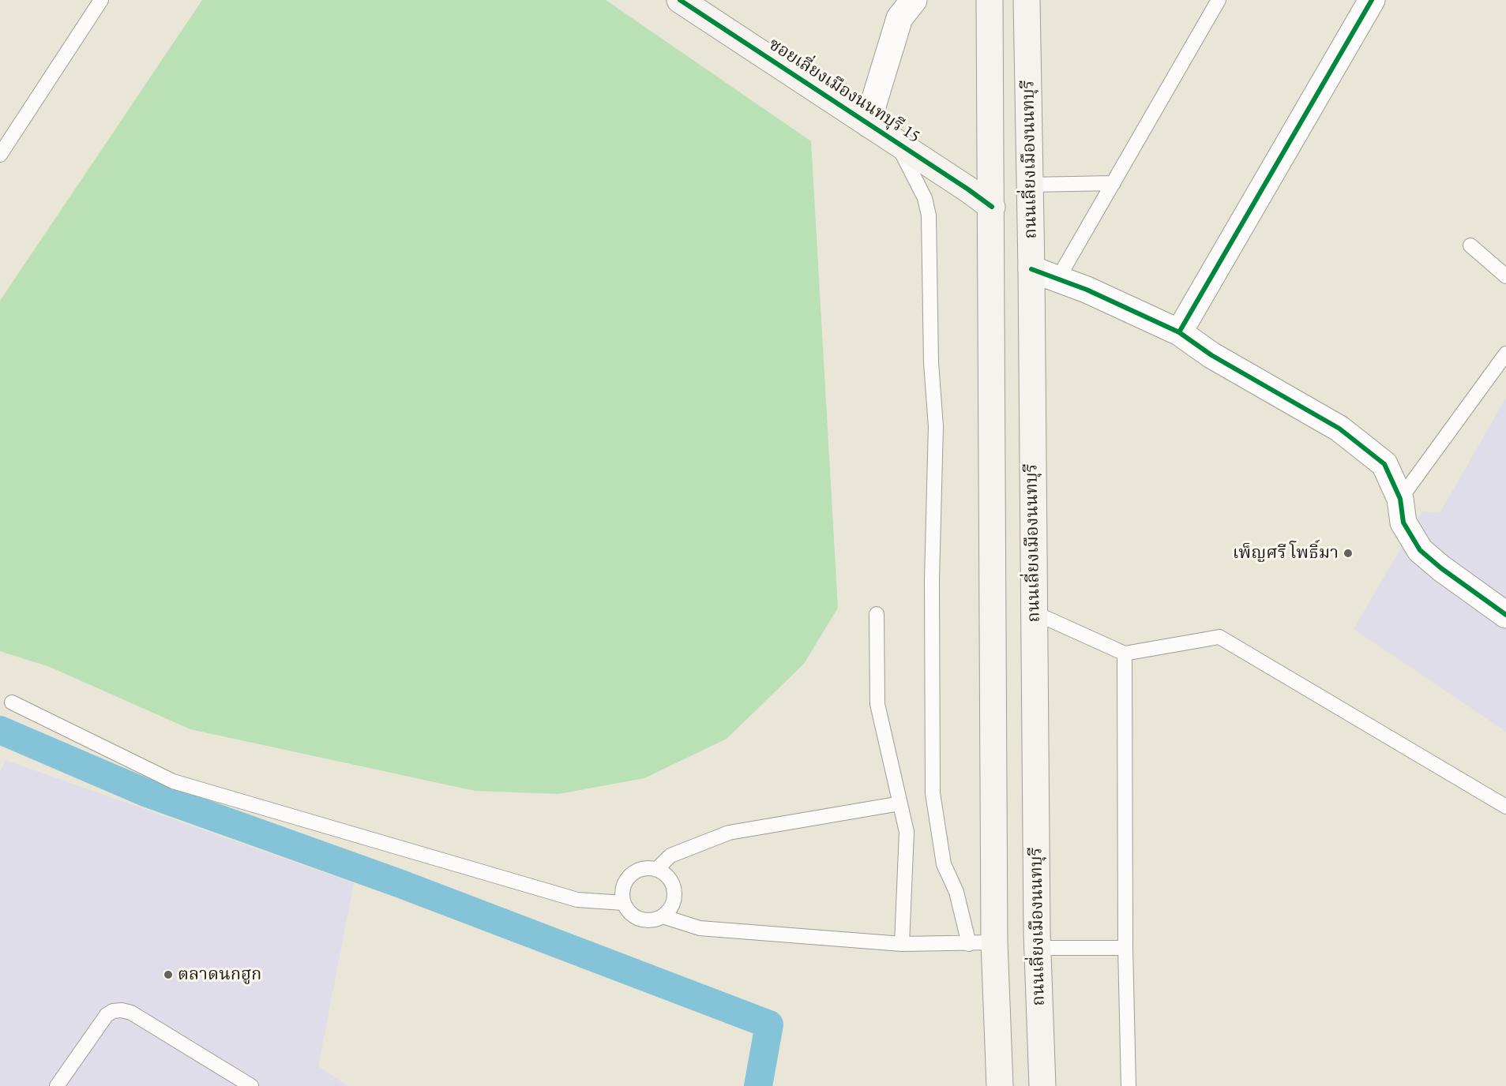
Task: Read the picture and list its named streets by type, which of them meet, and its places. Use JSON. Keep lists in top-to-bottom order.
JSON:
{
  "streets": {
    "main road": ["ซอยเลี่ยงเมืองนนทบุรี 15", "ถนนเลี่ยงเมืองนนทบุรี"]
  },
  "places": ["เพ็ญศรี โพธิ์มา", "ตลาดนกฮูก"]
}
